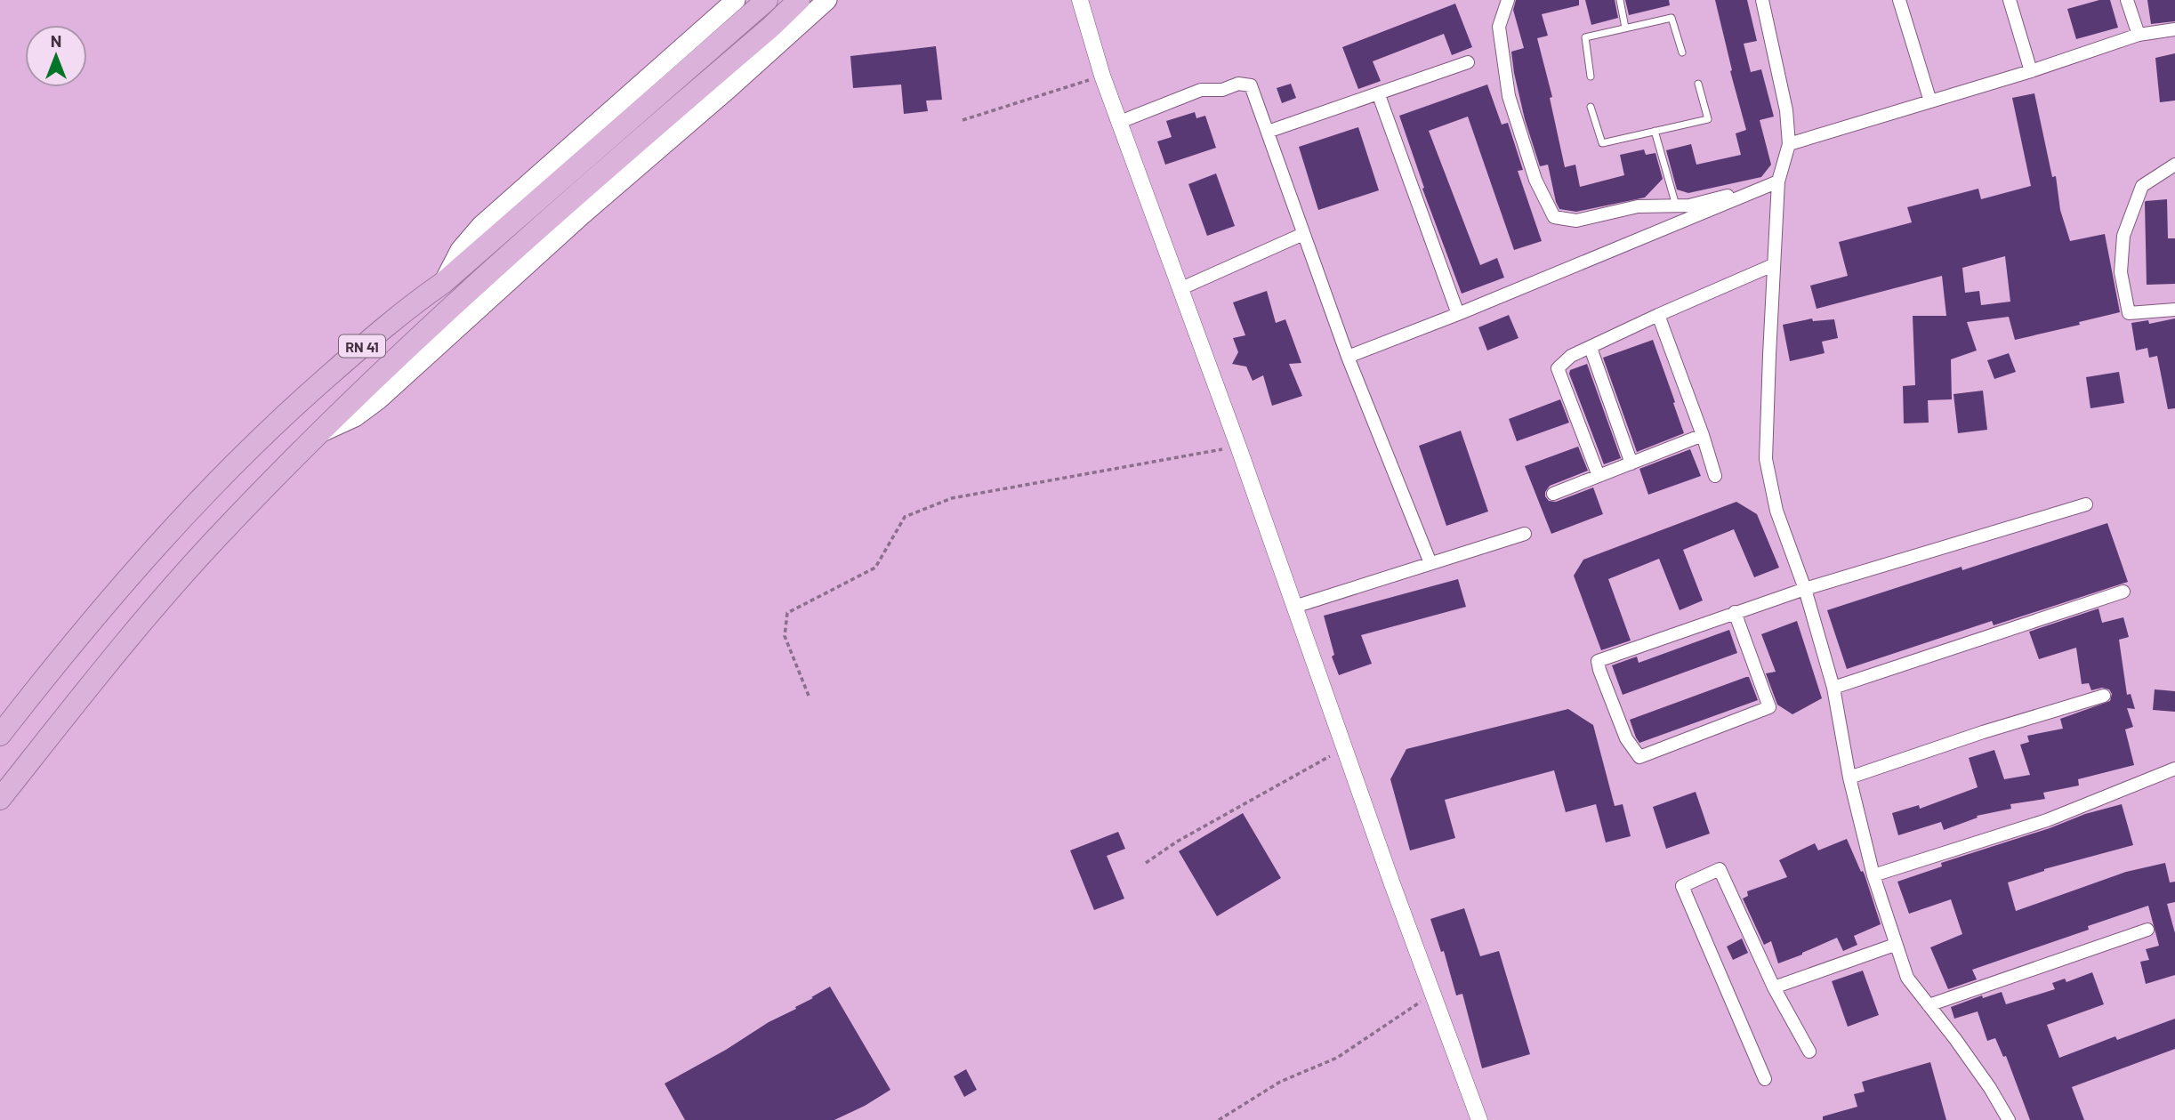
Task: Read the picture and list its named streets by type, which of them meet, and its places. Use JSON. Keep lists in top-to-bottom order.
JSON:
{
  "streets": {
    "highway": ["RN 41"]
  },
  "north": "top"
}
